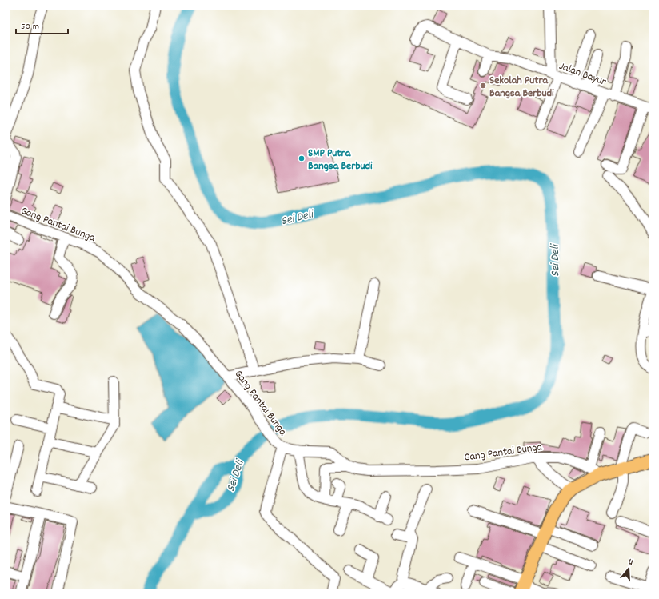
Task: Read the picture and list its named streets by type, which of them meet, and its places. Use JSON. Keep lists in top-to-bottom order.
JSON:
{
  "streets": {
    "street": ["Jalan Bayur", "Gang Pantai Bunga"]
  },
  "water": ["Sei Deli"],
  "places": ["Sekolah Putra Bangsa Berbudi", "SMP Putra Bangsa Berbudi"],
  "scale_bar": "50 m",
  "north": "top"
}
